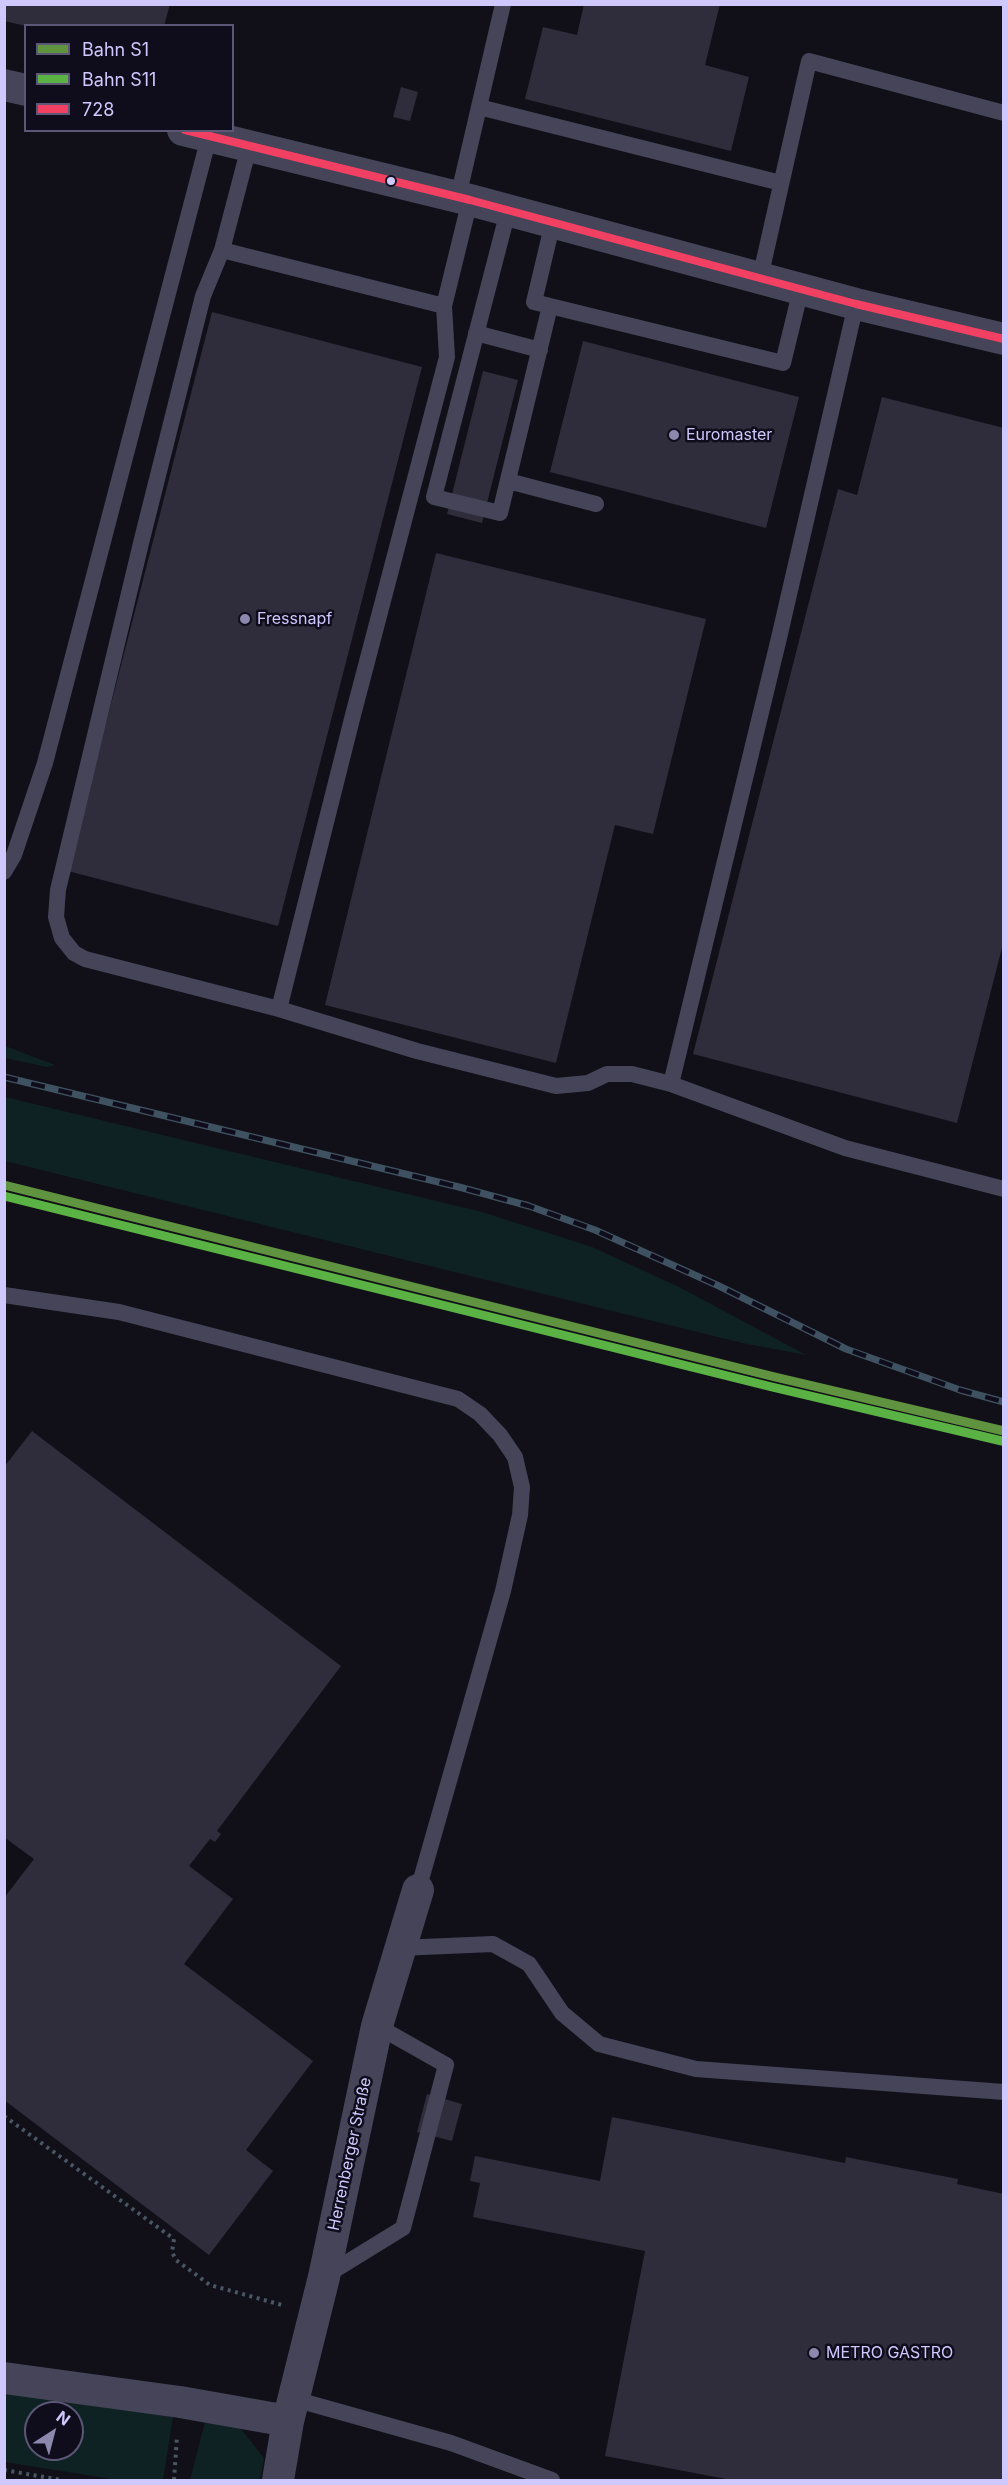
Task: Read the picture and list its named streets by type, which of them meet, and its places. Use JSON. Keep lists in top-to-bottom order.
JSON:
{
  "streets": {
    "street": ["Herrenberger Straße"]
  },
  "places": ["Euromaster", "Fressnapf", "METRO GASTRO"],
  "lines": ["transit line 728", "rail line S1", "rail line S11"],
  "legend": ["Bahn S1", "Bahn S11", "728"],
  "north": "top right"
}
